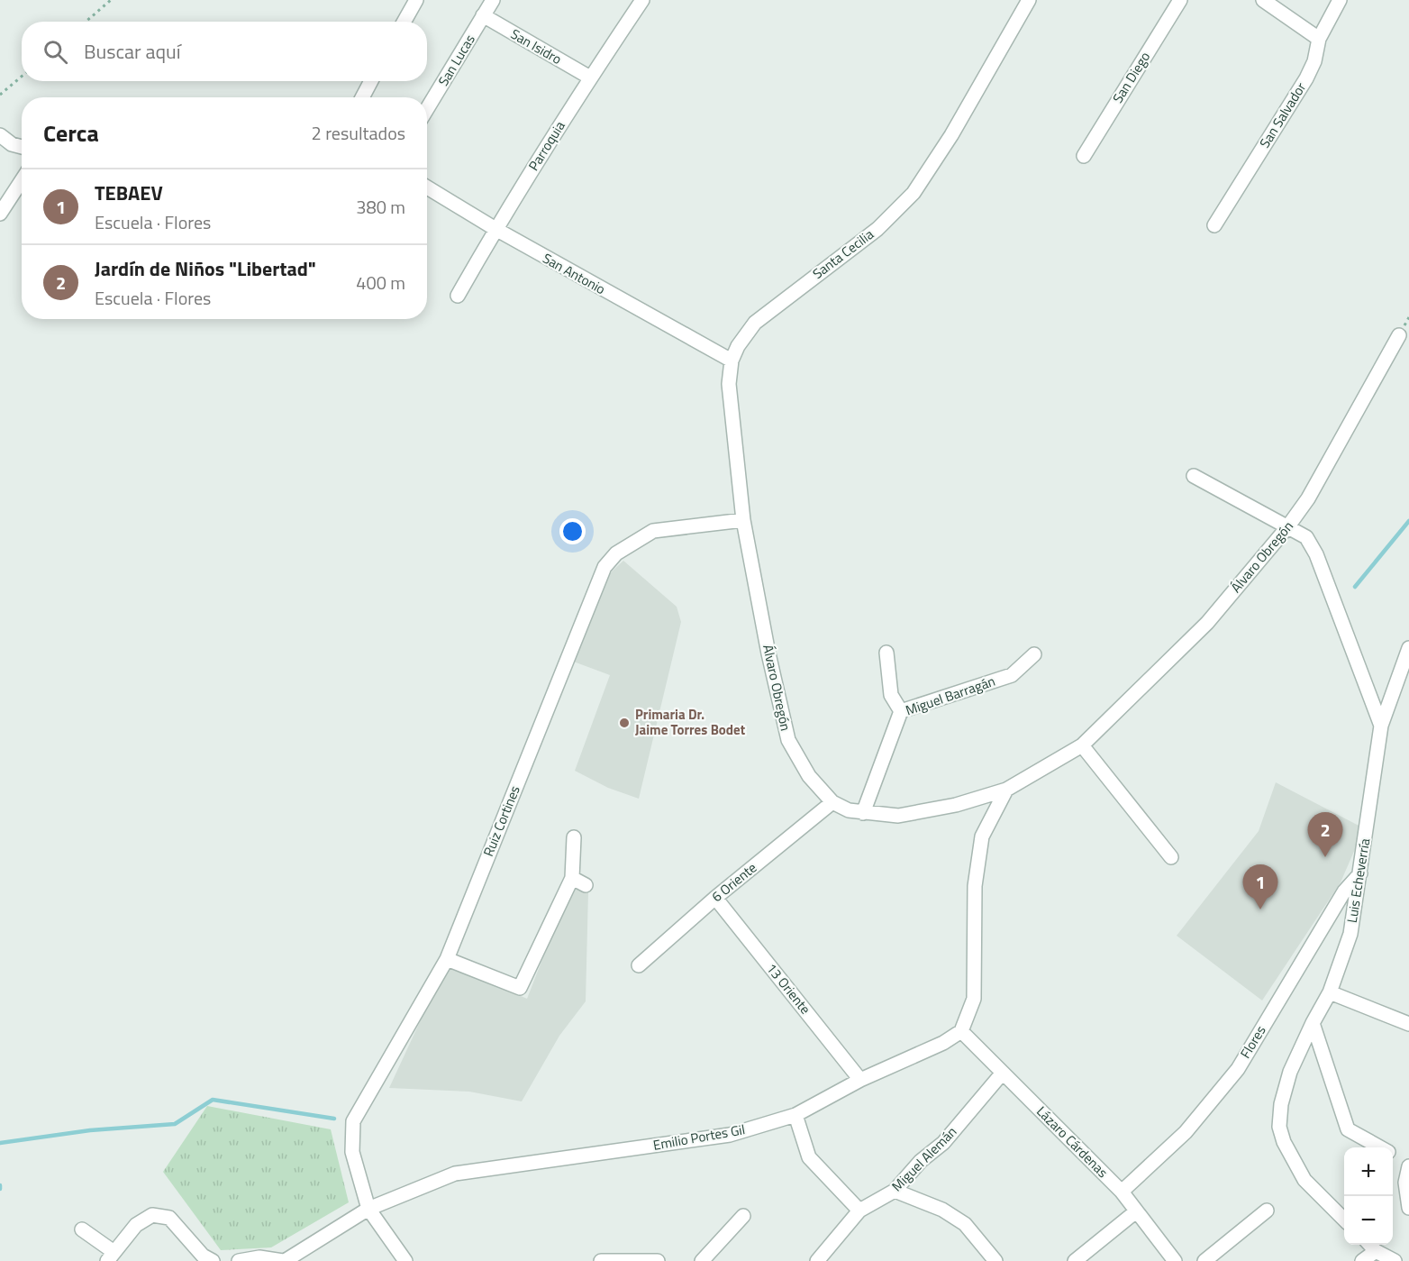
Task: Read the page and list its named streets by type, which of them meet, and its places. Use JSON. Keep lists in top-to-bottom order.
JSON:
{
  "streets": {
    "street": [
      "San Isidro",
      "San Lucas",
      "San Diego",
      "San Salvador",
      "Parroquia",
      "Santa Cecilia",
      "San Antonio",
      "Álvaro Obregón",
      "Miguel Barragán",
      "Ruiz Cortines",
      "Luis Echeverría",
      "6 Oriente",
      "13 Oriente",
      "Flores",
      "Emilio Portes Gil",
      "Lázaro Cárdenas",
      "Miguel Alemán"
    ]
  },
  "crossings": [
    ["San Isidro", "San Lucas"],
    ["San Isidro", "Parroquia"],
    ["Parroquia", "San Antonio"],
    ["Santa Cecilia", "San Antonio"],
    ["Santa Cecilia", "Álvaro Obregón"],
    ["Santa Cecilia", "Ruiz Cortines"],
    ["Álvaro Obregón", "Miguel Barragán"],
    ["Álvaro Obregón", "Ruiz Cortines"],
    ["Álvaro Obregón", "Luis Echeverría"],
    ["Álvaro Obregón", "6 Oriente"],
    ["Ruiz Cortines", "Emilio Portes Gil"],
    ["Luis Echeverría", "Flores"],
    ["6 Oriente", "13 Oriente"],
    ["13 Oriente", "Emilio Portes Gil"],
    ["Flores", "Lázaro Cárdenas"],
    ["Emilio Portes Gil", "Lázaro Cárdenas"],
    ["Lázaro Cárdenas", "Miguel Alemán"]
  ],
  "places": ["Primaria Dr. Jaime Torres Bodet"],
  "page": {
    "search": "Buscar aquí",
    "heading": ["Cerca", "2 resultados"],
    "list": [
      {
        "mark": "1",
        "name": "TEBAEV",
        "note": "Escuela · Flores",
        "value": "380 m"
      },
      {
        "mark": "2",
        "name": "Jardín de Niños \"Libertad\"",
        "note": "Escuela · Flores",
        "value": "400 m"
      }
    ],
    "pins": ["2", "1"],
    "map_buttons": ["+", "−"]
  }
}
